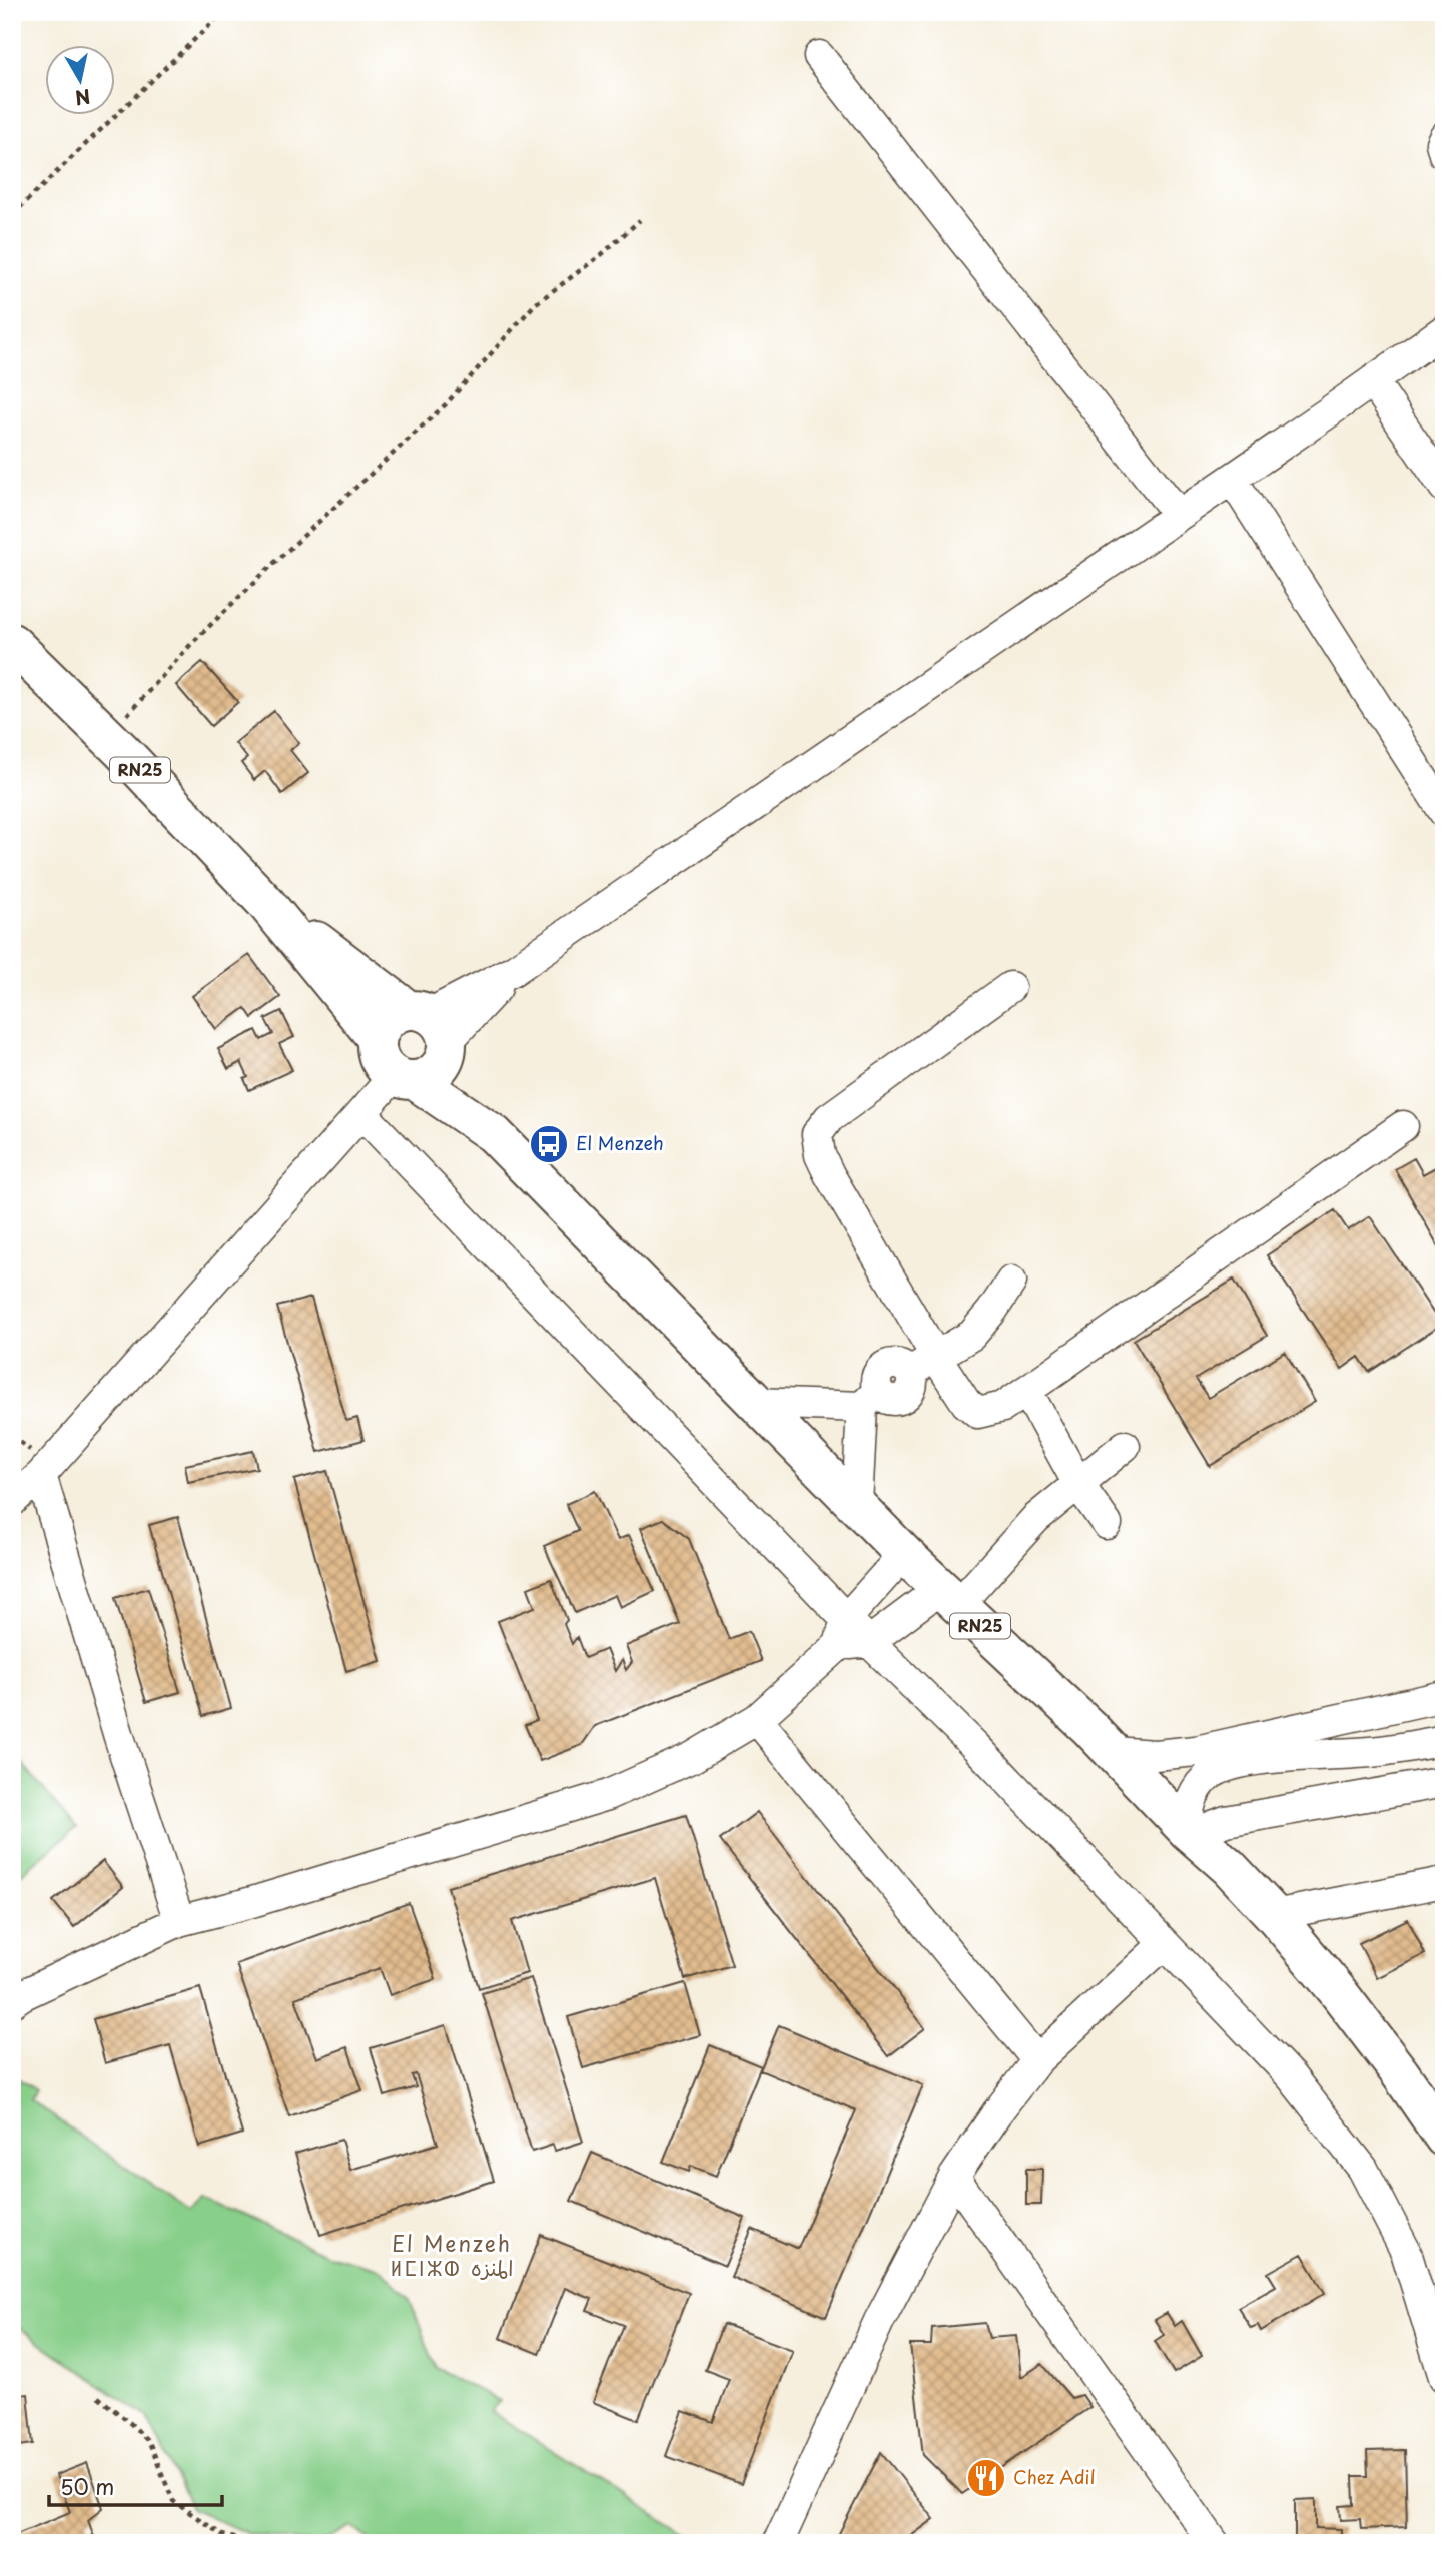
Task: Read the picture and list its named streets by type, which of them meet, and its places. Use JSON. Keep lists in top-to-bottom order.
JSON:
{
  "streets": {
    "main road": ["RN25"]
  },
  "districts": ["El Menzeh ⵍⵎⵏⵣⵀ المنزه"],
  "places": {
    "bus stop": ["El Menzeh"],
    "restaurant": ["Chez Adil"]
  },
  "scale_bar": "50 m",
  "north": "bottom"
}
